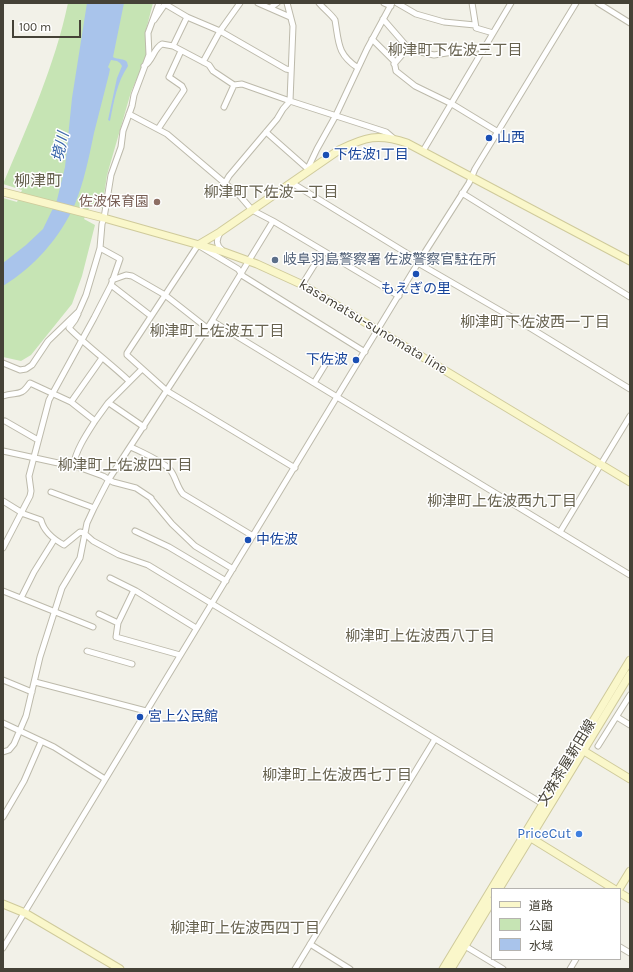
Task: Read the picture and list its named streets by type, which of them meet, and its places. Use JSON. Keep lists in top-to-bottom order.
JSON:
{
  "streets": {
    "main road": ["kasamatsu-sunomata line", "文殊茶屋新田線"]
  },
  "districts": [
    "柳津町下佐波三丁目",
    "柳津町",
    "柳津町下佐波一丁目",
    "柳津町下佐波西一丁目",
    "柳津町上佐波五丁目",
    "柳津町上佐波四丁目",
    "柳津町上佐波西九丁目",
    "柳津町上佐波西八丁目",
    "柳津町上佐波西七丁目",
    "柳津町上佐波西四丁目"
  ],
  "water": ["境川"],
  "places": [
    "山西",
    "下佐波1丁目",
    "佐波保育園",
    "岐阜羽島警察署 佐波警察官駐在所",
    "もえぎの里",
    "下佐波",
    "中佐波",
    "宮上公民館",
    "PriceCut"
  ],
  "legend": ["道路", "公園", "水域"],
  "scale_bar": "100 m"
}
